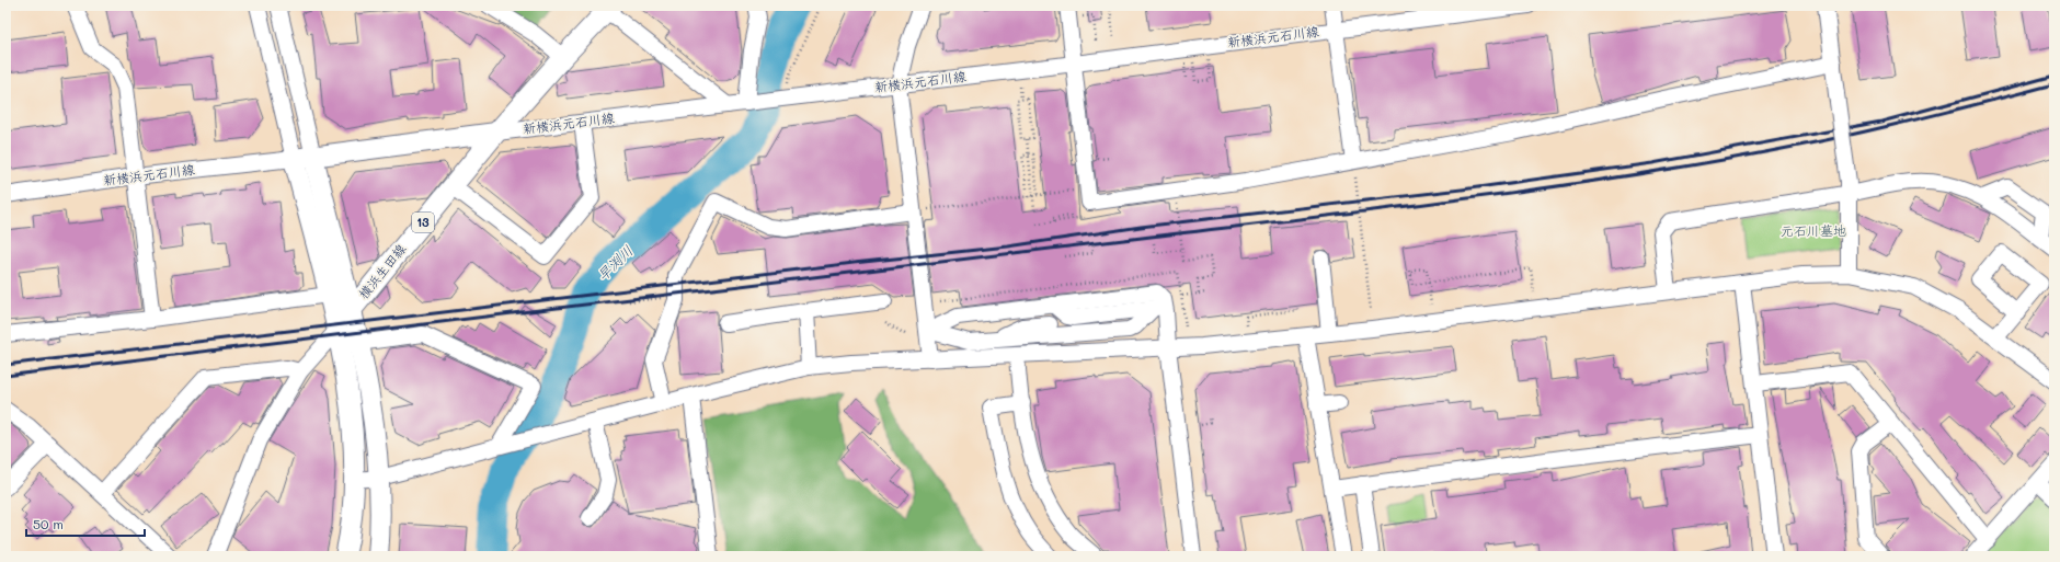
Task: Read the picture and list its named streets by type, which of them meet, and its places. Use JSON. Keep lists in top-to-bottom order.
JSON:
{
  "streets": {
    "main road": ["新横浜元石川線", "13", "横浜生田線"]
  },
  "crossings": [
    ["新横浜元石川線", "横浜生田線"]
  ],
  "water": ["早渕川"],
  "parks": ["元石川墓地"],
  "scale_bar": "50 m"
}
